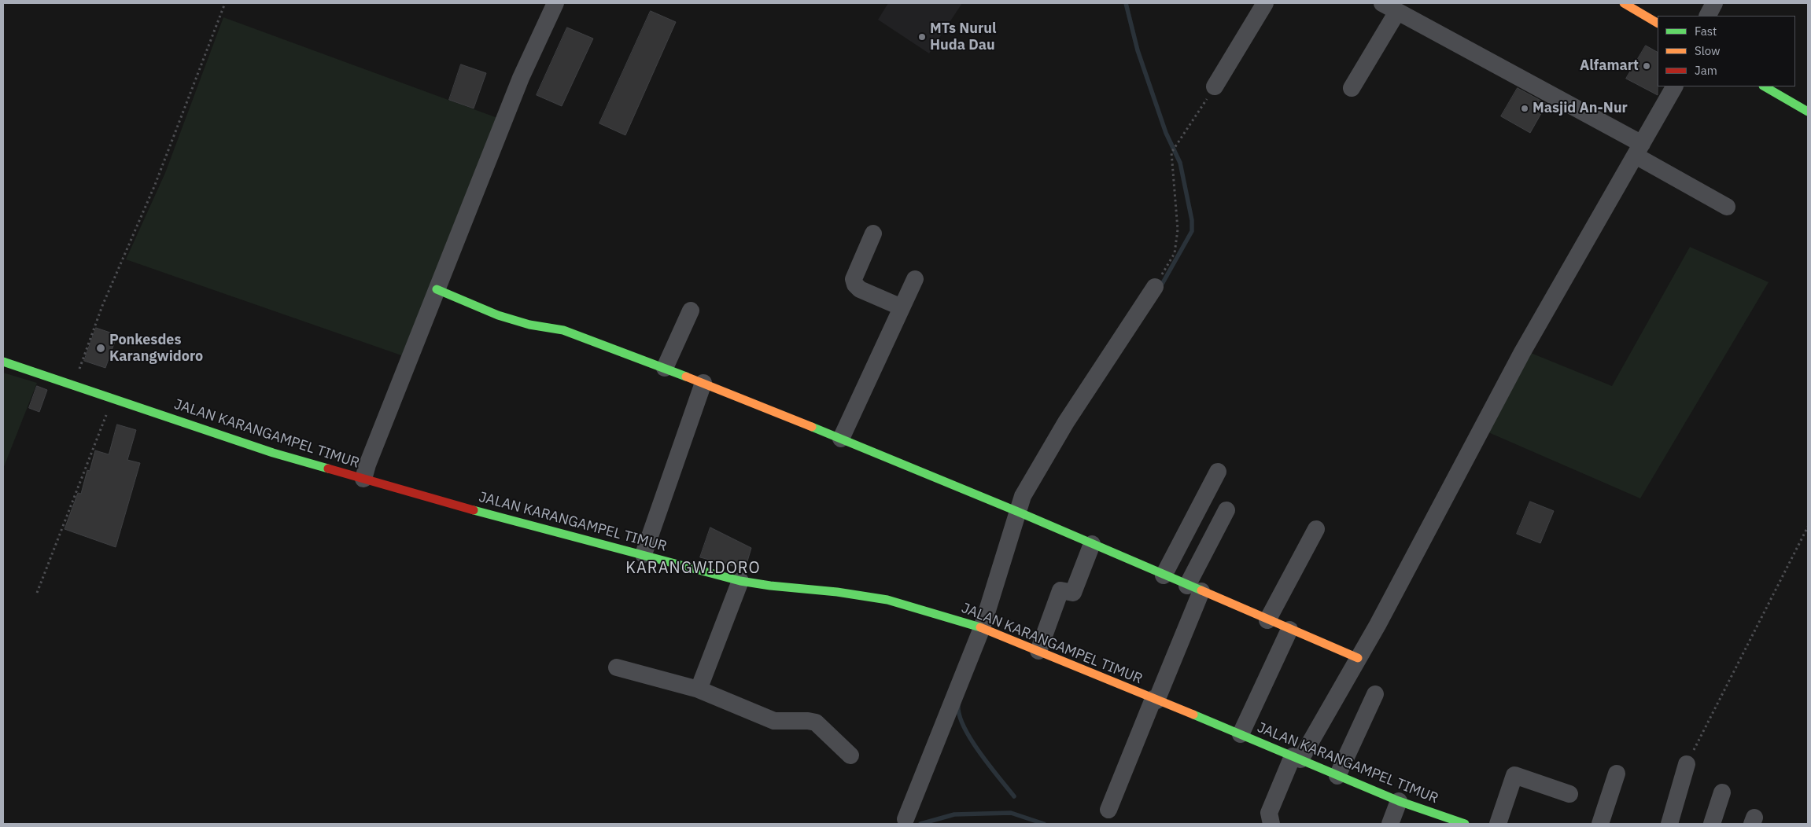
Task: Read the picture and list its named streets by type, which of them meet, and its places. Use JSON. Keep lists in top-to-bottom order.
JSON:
{
  "streets": {
    "street": ["JALAN KARANGAMPEL TIMUR"]
  },
  "districts": ["KARANGWIDORO"],
  "places": [
    "MTs Nurul Huda Dau",
    "Alfamart",
    "Masjid An-Nur",
    "Ponkesdes Karangwidoro"
  ],
  "legend": ["Fast", "Slow", "Jam"]
}
